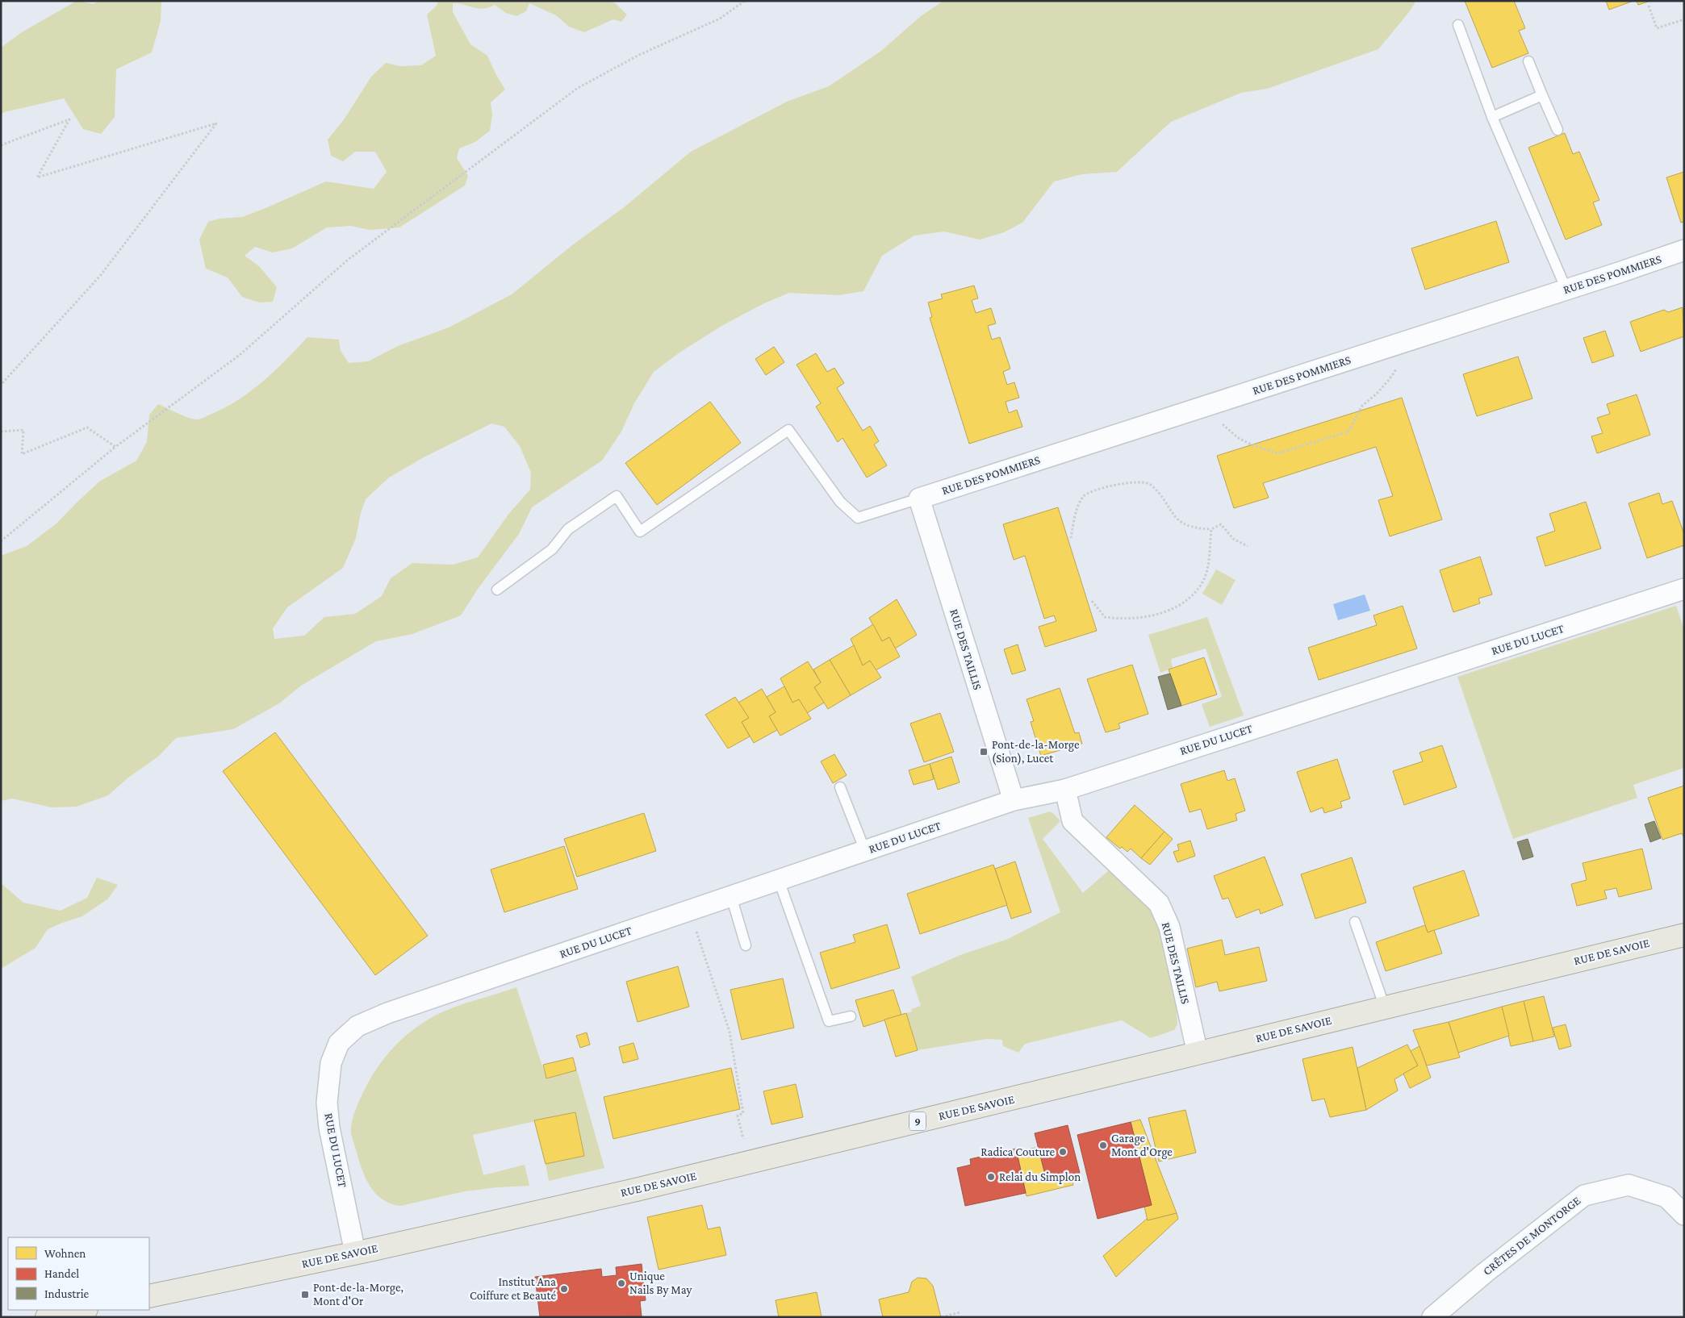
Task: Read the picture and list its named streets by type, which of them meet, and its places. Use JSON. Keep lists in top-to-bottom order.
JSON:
{
  "streets": {
    "main road": ["RUE DE SAVOIE", "9"],
    "street": [
      "RUE DES POMMIERS",
      "RUE DU LUCET",
      "RUE DES TAILLIS",
      "CRÊTES DE MONTORGE"
    ]
  },
  "crossings": [
    ["RUE DES POMMIERS", "RUE DES TAILLIS"],
    ["RUE DU LUCET", "RUE DES TAILLIS"],
    ["RUE DU LUCET", "RUE DE SAVOIE"],
    ["RUE DES TAILLIS", "RUE DE SAVOIE"]
  ],
  "places": {
    "transit": ["Pont-de-la-Morge (Sion), Lucet", "Pont-de-la-Morge, Mont d'Or"],
    "other": [
      "Garage Mont d'Orge",
      "Radica Couture",
      "Relai du Simplon",
      "Unique Nails By May",
      "Institut Ana Coiffure et Beauté"
    ]
  },
  "legend": ["Wohnen", "Handel", "Industrie"]
}
